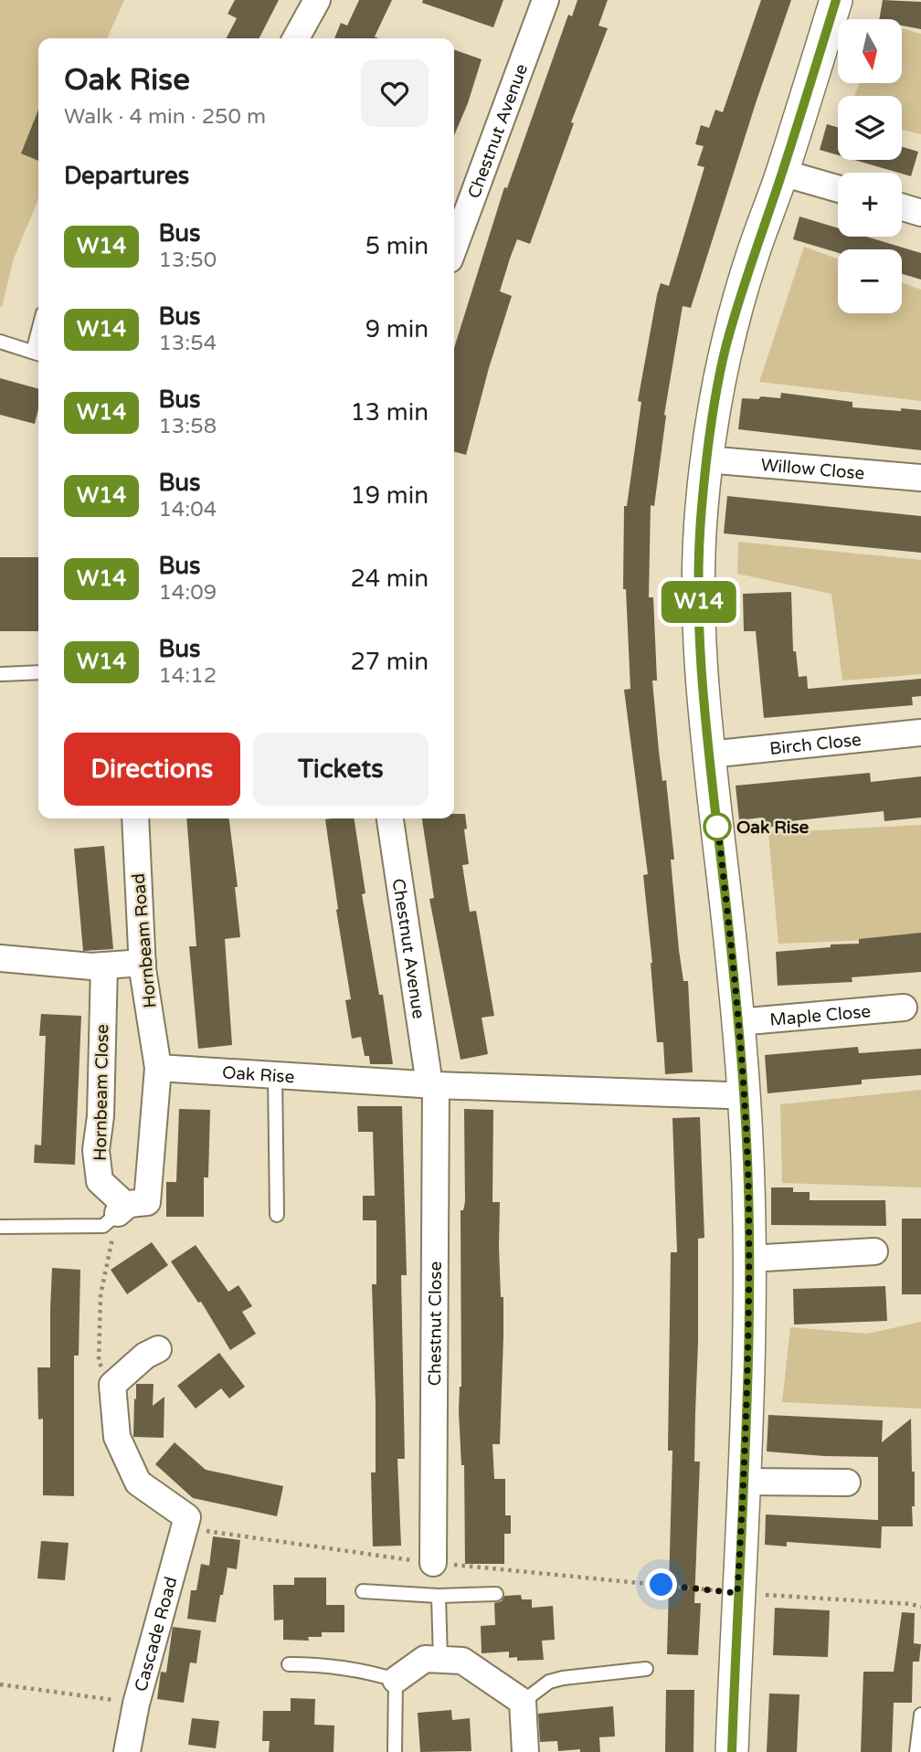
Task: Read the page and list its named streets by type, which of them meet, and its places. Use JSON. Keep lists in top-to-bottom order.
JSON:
{
  "streets": {
    "street": [
      "Chestnut Avenue",
      "Willow Close",
      "Birch Close",
      "Hornbeam Road",
      "Maple Close",
      "Oak Rise",
      "Hornbeam Close",
      "Chestnut Close",
      "Cascade Road"
    ]
  },
  "crossings": [
    ["Chestnut Avenue", "Oak Rise"],
    ["Chestnut Avenue", "Chestnut Close"],
    ["Hornbeam Road", "Oak Rise"],
    ["Oak Rise", "Chestnut Close"]
  ],
  "places": ["Oak Rise"],
  "lines": ["bus line W14"],
  "north": "bottom",
  "page": {
    "on_map": "W14",
    "map_buttons": ["+", "−"],
    "heading": [
      ["Oak Rise", "Walk · 4 min · 250 m"],
      "Departures"
    ],
    "list": [
      {
        "mark": "W14",
        "name": "Bus",
        "note": "13:50",
        "value": "5 min"
      },
      {
        "mark": "W14",
        "name": "Bus",
        "note": "13:54",
        "value": "9 min"
      },
      {
        "mark": "W14",
        "name": "Bus",
        "note": "13:58",
        "value": "13 min"
      },
      {
        "mark": "W14",
        "name": "Bus",
        "note": "14:04",
        "value": "19 min"
      },
      {
        "mark": "W14",
        "name": "Bus",
        "note": "14:09",
        "value": "24 min"
      },
      {
        "mark": "W14",
        "name": "Bus",
        "note": "14:12",
        "value": "27 min"
      }
    ],
    "buttons": ["Directions", "Tickets"]
  }
}
